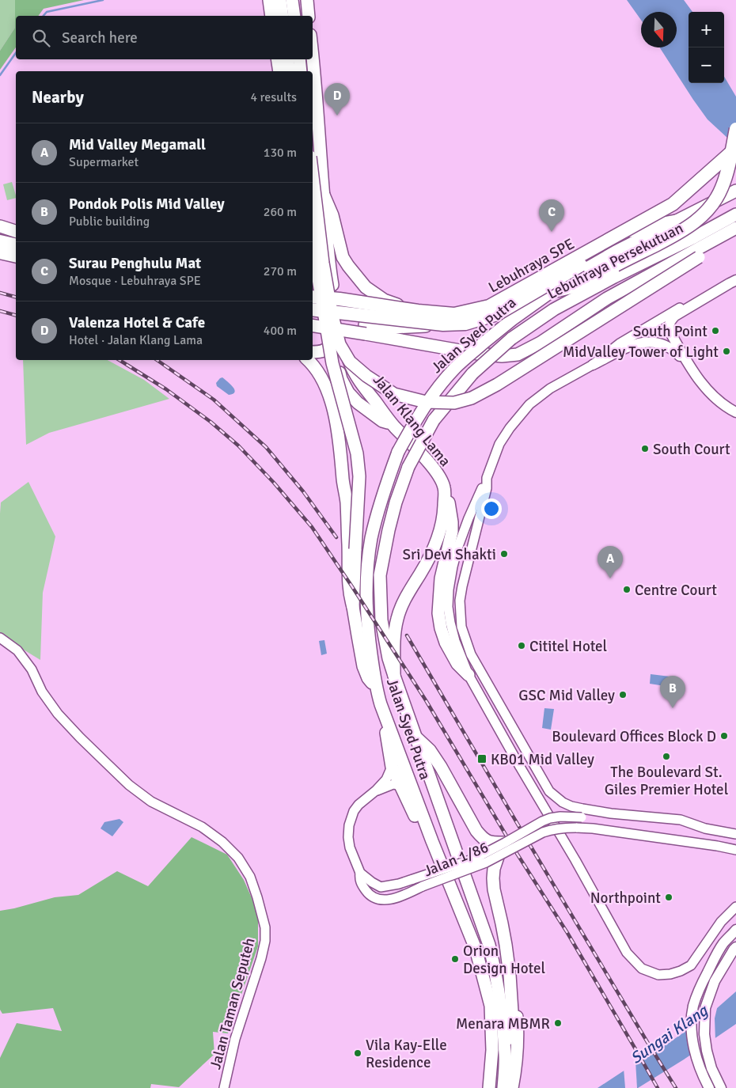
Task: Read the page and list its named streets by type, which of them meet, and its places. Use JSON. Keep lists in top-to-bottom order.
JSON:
{
  "streets": {
    "highway": ["Lebuhraya SPE"],
    "main road": ["Lebuhraya Persekutuan", "Jalan Syed Putra", "Jalan Klang Lama"],
    "street": ["Jalan 1/86", "Jalan Taman Seputeh"]
  },
  "crossings": [
    ["Lebuhraya Persekutuan", "Jalan Syed Putra"],
    ["Jalan Syed Putra", "Jalan Klang Lama"]
  ],
  "water": ["Sungai Klang"],
  "places": {
    "other": [
      "South Point",
      "MidValley Tower of Light",
      "South Court",
      "Sri Devi Shakti",
      "Centre Court",
      "Cititel Hotel",
      "GSC Mid Valley",
      "Boulevard Offices Block D",
      "The Boulevard St. Giles Premier Hotel",
      "Northpoint",
      "Orion Design Hotel",
      "Menara MBMR",
      "Vila Kay-Elle Residence"
    ],
    "transit": ["KB01 Mid Valley"]
  },
  "north": "bottom",
  "page": {
    "map_buttons": ["+", "−"],
    "search": "Search here",
    "heading": ["Nearby", "4 results"],
    "pins": [
      "D",
      "C",
      "A",
      "B"
    ],
    "list": [
      {
        "mark": "A",
        "name": "Mid Valley Megamall",
        "note": "Supermarket",
        "value": "130 m"
      },
      {
        "mark": "B",
        "name": "Pondok Polis Mid Valley",
        "note": "Public building",
        "value": "260 m"
      },
      {
        "mark": "C",
        "name": "Surau Penghulu Mat",
        "note": "Mosque · Lebuhraya SPE",
        "value": "270 m"
      },
      {
        "mark": "D",
        "name": "Valenza Hotel & Cafe",
        "note": "Hotel · Jalan Klang Lama",
        "value": "400 m"
      }
    ]
  }
}
